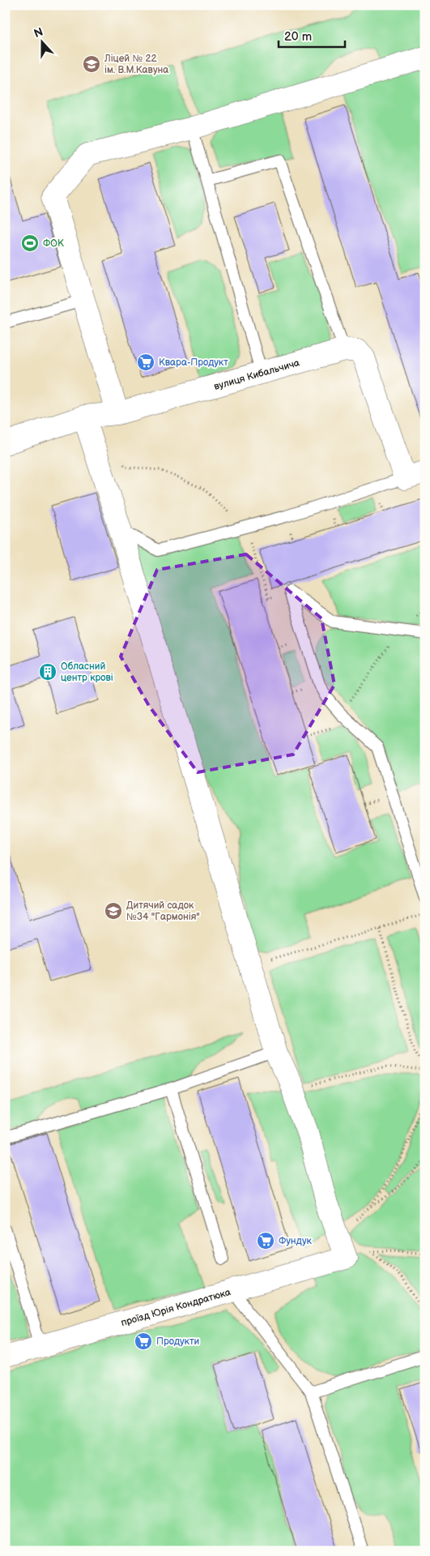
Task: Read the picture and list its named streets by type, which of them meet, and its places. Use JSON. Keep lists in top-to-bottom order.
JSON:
{
  "streets": {
    "street": ["вулиця Кибальчича", "проїзд Юрія Кондратюка"]
  },
  "places": {
    "school or university": ["Ліцей № 22 ім. В.М.Кавуна", "Дитячий садок №34 \"Гармонія\""],
    "sports": ["ФОК"],
    "supermarket": ["Квара-Продукт", "Фундук", "Продукти"],
    "building": ["Обласний центр крові"]
  },
  "scale_bar": "20 m",
  "north": "top"
}
